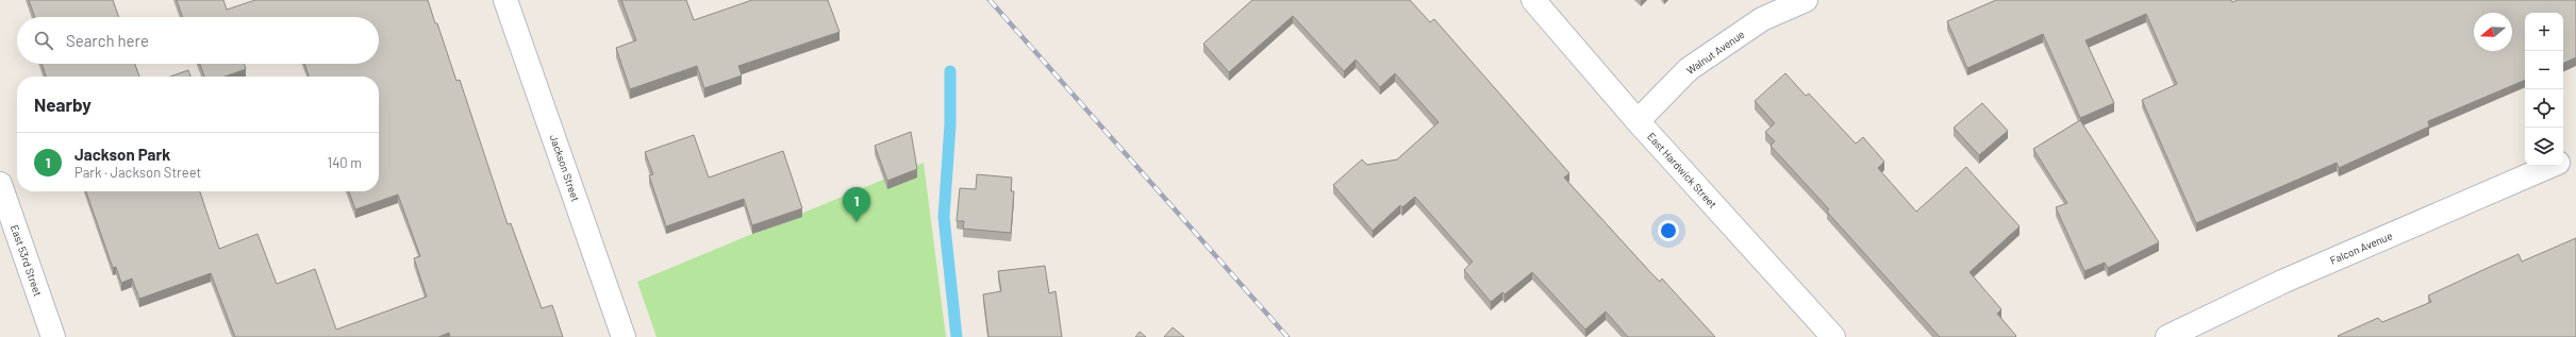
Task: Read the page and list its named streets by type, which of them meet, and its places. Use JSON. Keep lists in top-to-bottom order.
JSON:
{
  "streets": {
    "street": [
      "Walnut Avenue",
      "Jackson Street",
      "East Hardwick Street",
      "Falcon Avenue",
      "East 53rd Street"
    ]
  },
  "crossings": [
    ["Walnut Avenue", "East Hardwick Street"]
  ],
  "north": "left",
  "page": {
    "map_buttons": ["+", "−"],
    "search": "Search here",
    "heading": "Nearby",
    "list": [
      {
        "mark": "1",
        "name": "Jackson Park",
        "note": "Park · Jackson Street",
        "value": "140 m"
      }
    ],
    "pins": "1"
  }
}
